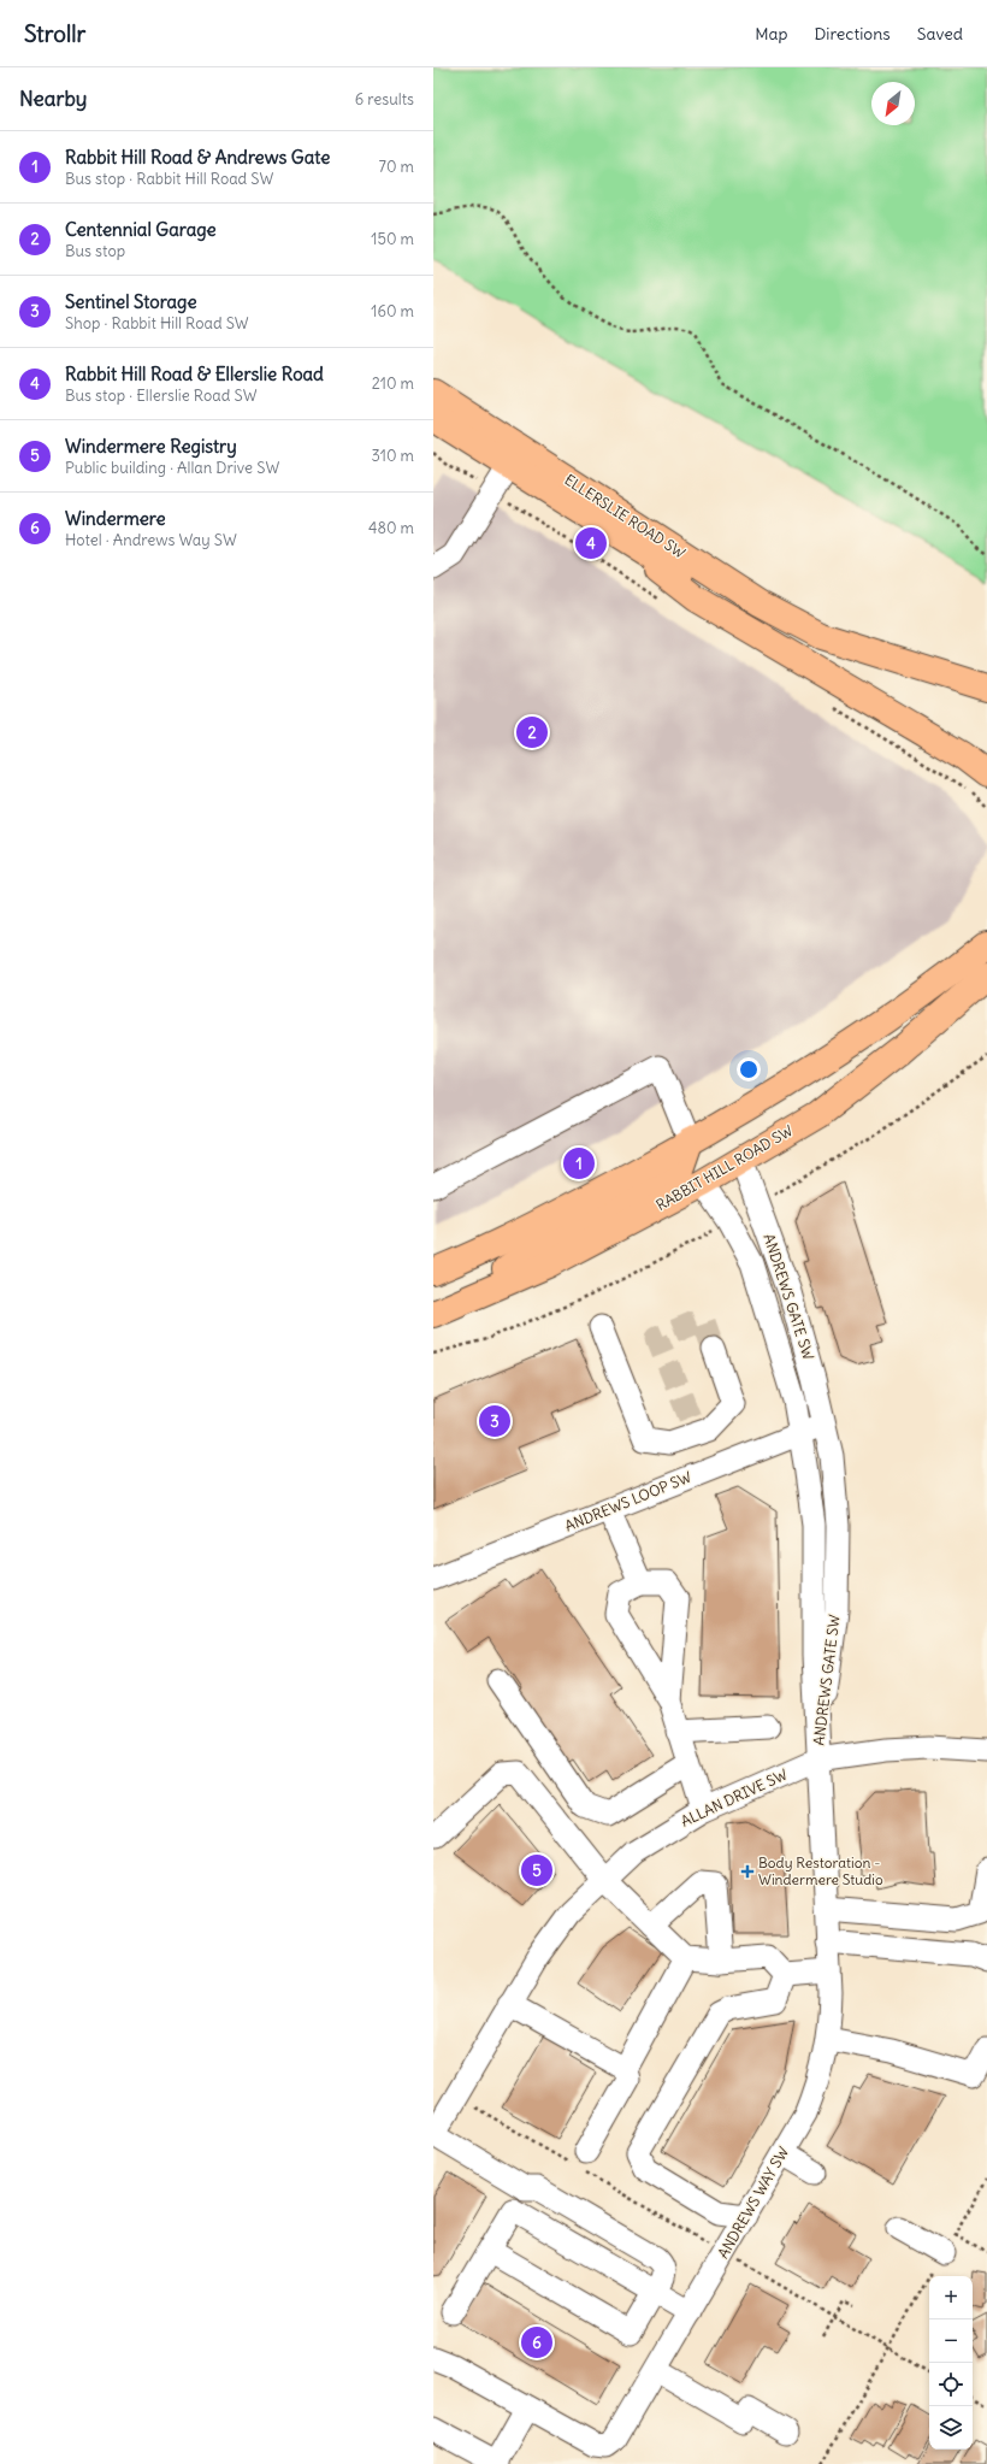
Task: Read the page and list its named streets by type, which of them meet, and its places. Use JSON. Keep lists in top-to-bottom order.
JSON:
{
  "streets": {
    "main road": ["ELLERSLIE ROAD SW", "RABBIT HILL ROAD SW"],
    "street": [
      "ANDREWS GATE SW",
      "ANDREWS LOOP SW",
      "ALLAN DRIVE SW",
      "ANDREWS WAY SW"
    ]
  },
  "crossings": [
    ["RABBIT HILL ROAD SW", "ANDREWS GATE SW"],
    ["ANDREWS GATE SW", "ANDREWS LOOP SW"],
    ["ANDREWS GATE SW", "ALLAN DRIVE SW"],
    ["ANDREWS GATE SW", "ANDREWS WAY SW"],
    ["ALLAN DRIVE SW", "ANDREWS WAY SW"]
  ],
  "places": {
    "health": ["Body Restoration - Windermere Studio"]
  },
  "north": "bottom left",
  "page": {
    "header": "Strollr",
    "nav": ["Map", "Directions", "Saved"],
    "heading": ["Nearby", "6 results"],
    "list": [
      {
        "mark": "1",
        "name": "Rabbit Hill Road & Andrews Gate",
        "note": "Bus stop · Rabbit Hill Road SW",
        "value": "70 m"
      },
      {
        "mark": "2",
        "name": "Centennial Garage",
        "note": "Bus stop",
        "value": "150 m"
      },
      {
        "mark": "3",
        "name": "Sentinel Storage",
        "note": "Shop · Rabbit Hill Road SW",
        "value": "160 m"
      },
      {
        "mark": "4",
        "name": "Rabbit Hill Road & Ellerslie Road",
        "note": "Bus stop · Ellerslie Road SW",
        "value": "210 m"
      },
      {
        "mark": "5",
        "name": "Windermere Registry",
        "note": "Public building · Allan Drive SW",
        "value": "310 m"
      },
      {
        "mark": "6",
        "name": "Windermere",
        "note": "Hotel · Andrews Way SW",
        "value": "480 m"
      }
    ],
    "pins": [
      "4",
      "2",
      "1",
      "3",
      "5",
      "6"
    ],
    "map_buttons": ["+", "−"]
  }
}
